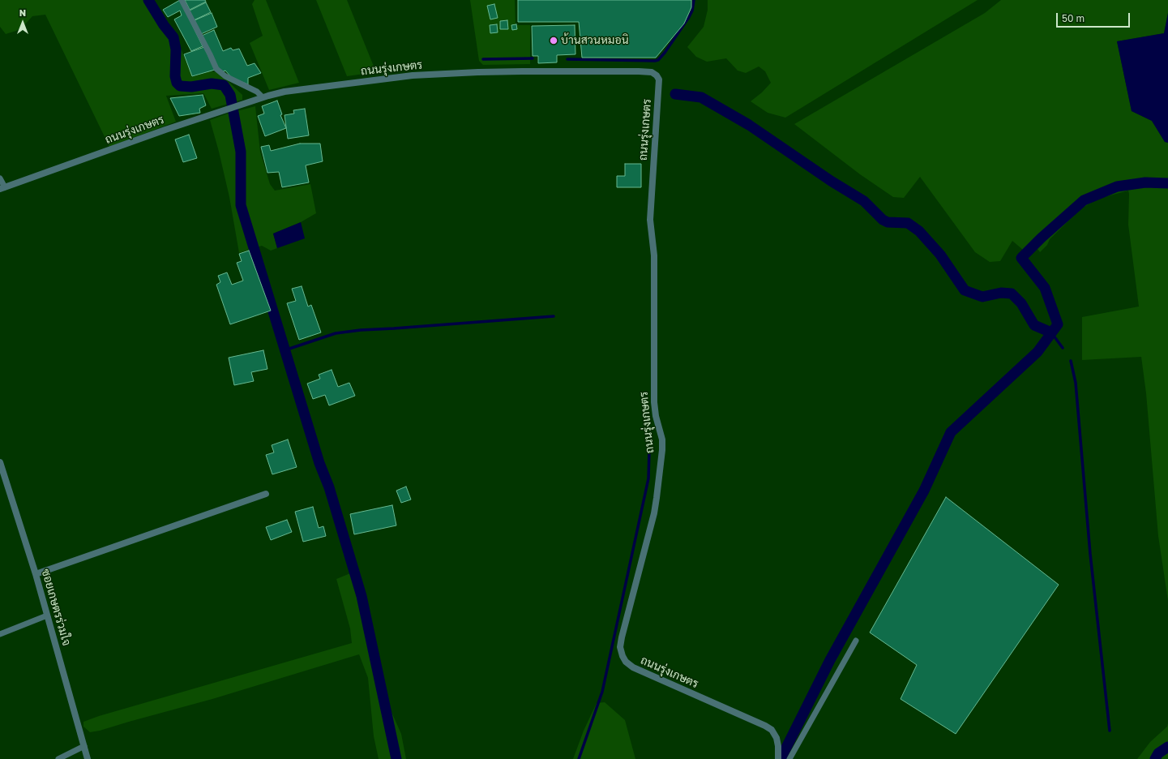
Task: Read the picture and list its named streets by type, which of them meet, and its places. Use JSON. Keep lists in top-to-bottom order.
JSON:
{
  "streets": {
    "street": ["ถนนรุ่งเกษตร", "ซอยเกษตรร่วมใจ"]
  },
  "places": ["บ้านสวนหมอนิ"],
  "scale_bar": "50 m",
  "north": "top"
}
